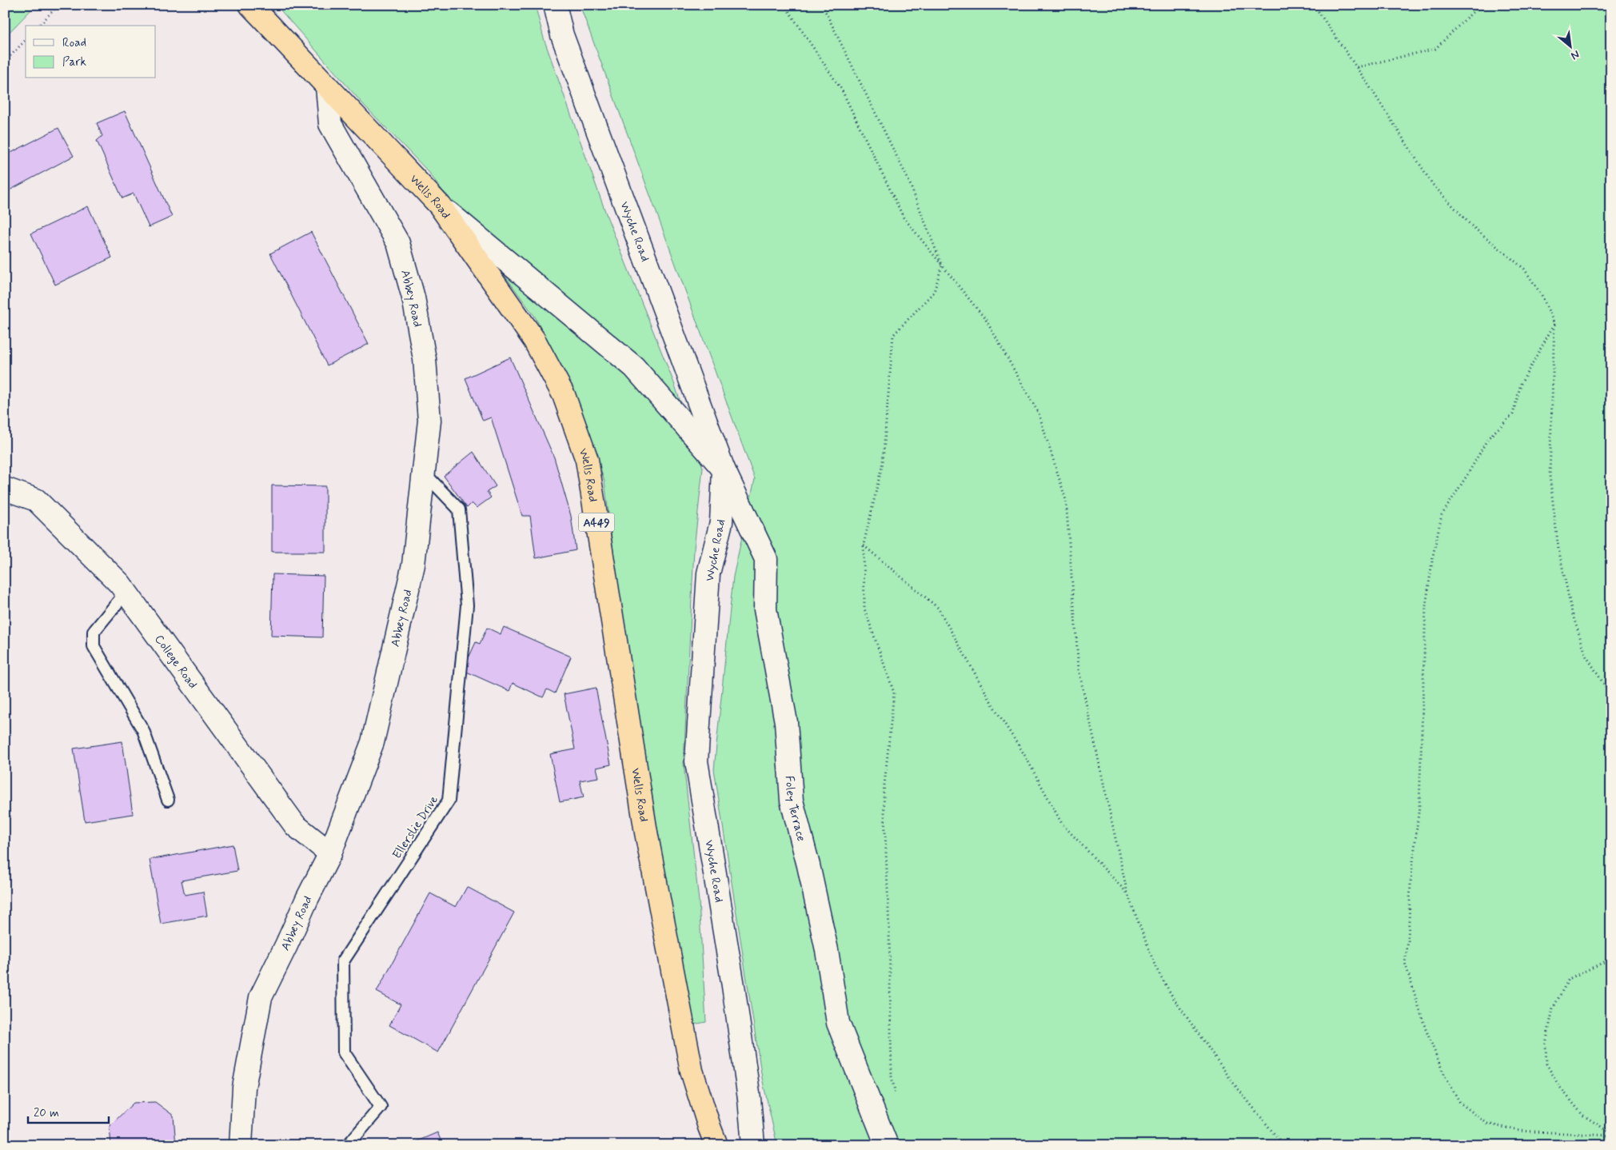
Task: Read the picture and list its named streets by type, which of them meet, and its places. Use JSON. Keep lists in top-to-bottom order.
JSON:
{
  "streets": {
    "highway": ["Wells Road", "A449"],
    "street": [
      "Wyche Road",
      "Abbey Road",
      "College Road",
      "Foley Terrace"
    ],
    "lane": ["Ellerslie Drive"]
  },
  "crossings": [
    ["Wells Road", "Abbey Road"],
    ["Wyche Road", "Foley Terrace"],
    ["Abbey Road", "College Road"],
    ["Abbey Road", "Ellerslie Drive"]
  ],
  "legend": ["Road", "Park"],
  "scale_bar": "20 m",
  "north": "bottom right"
}
